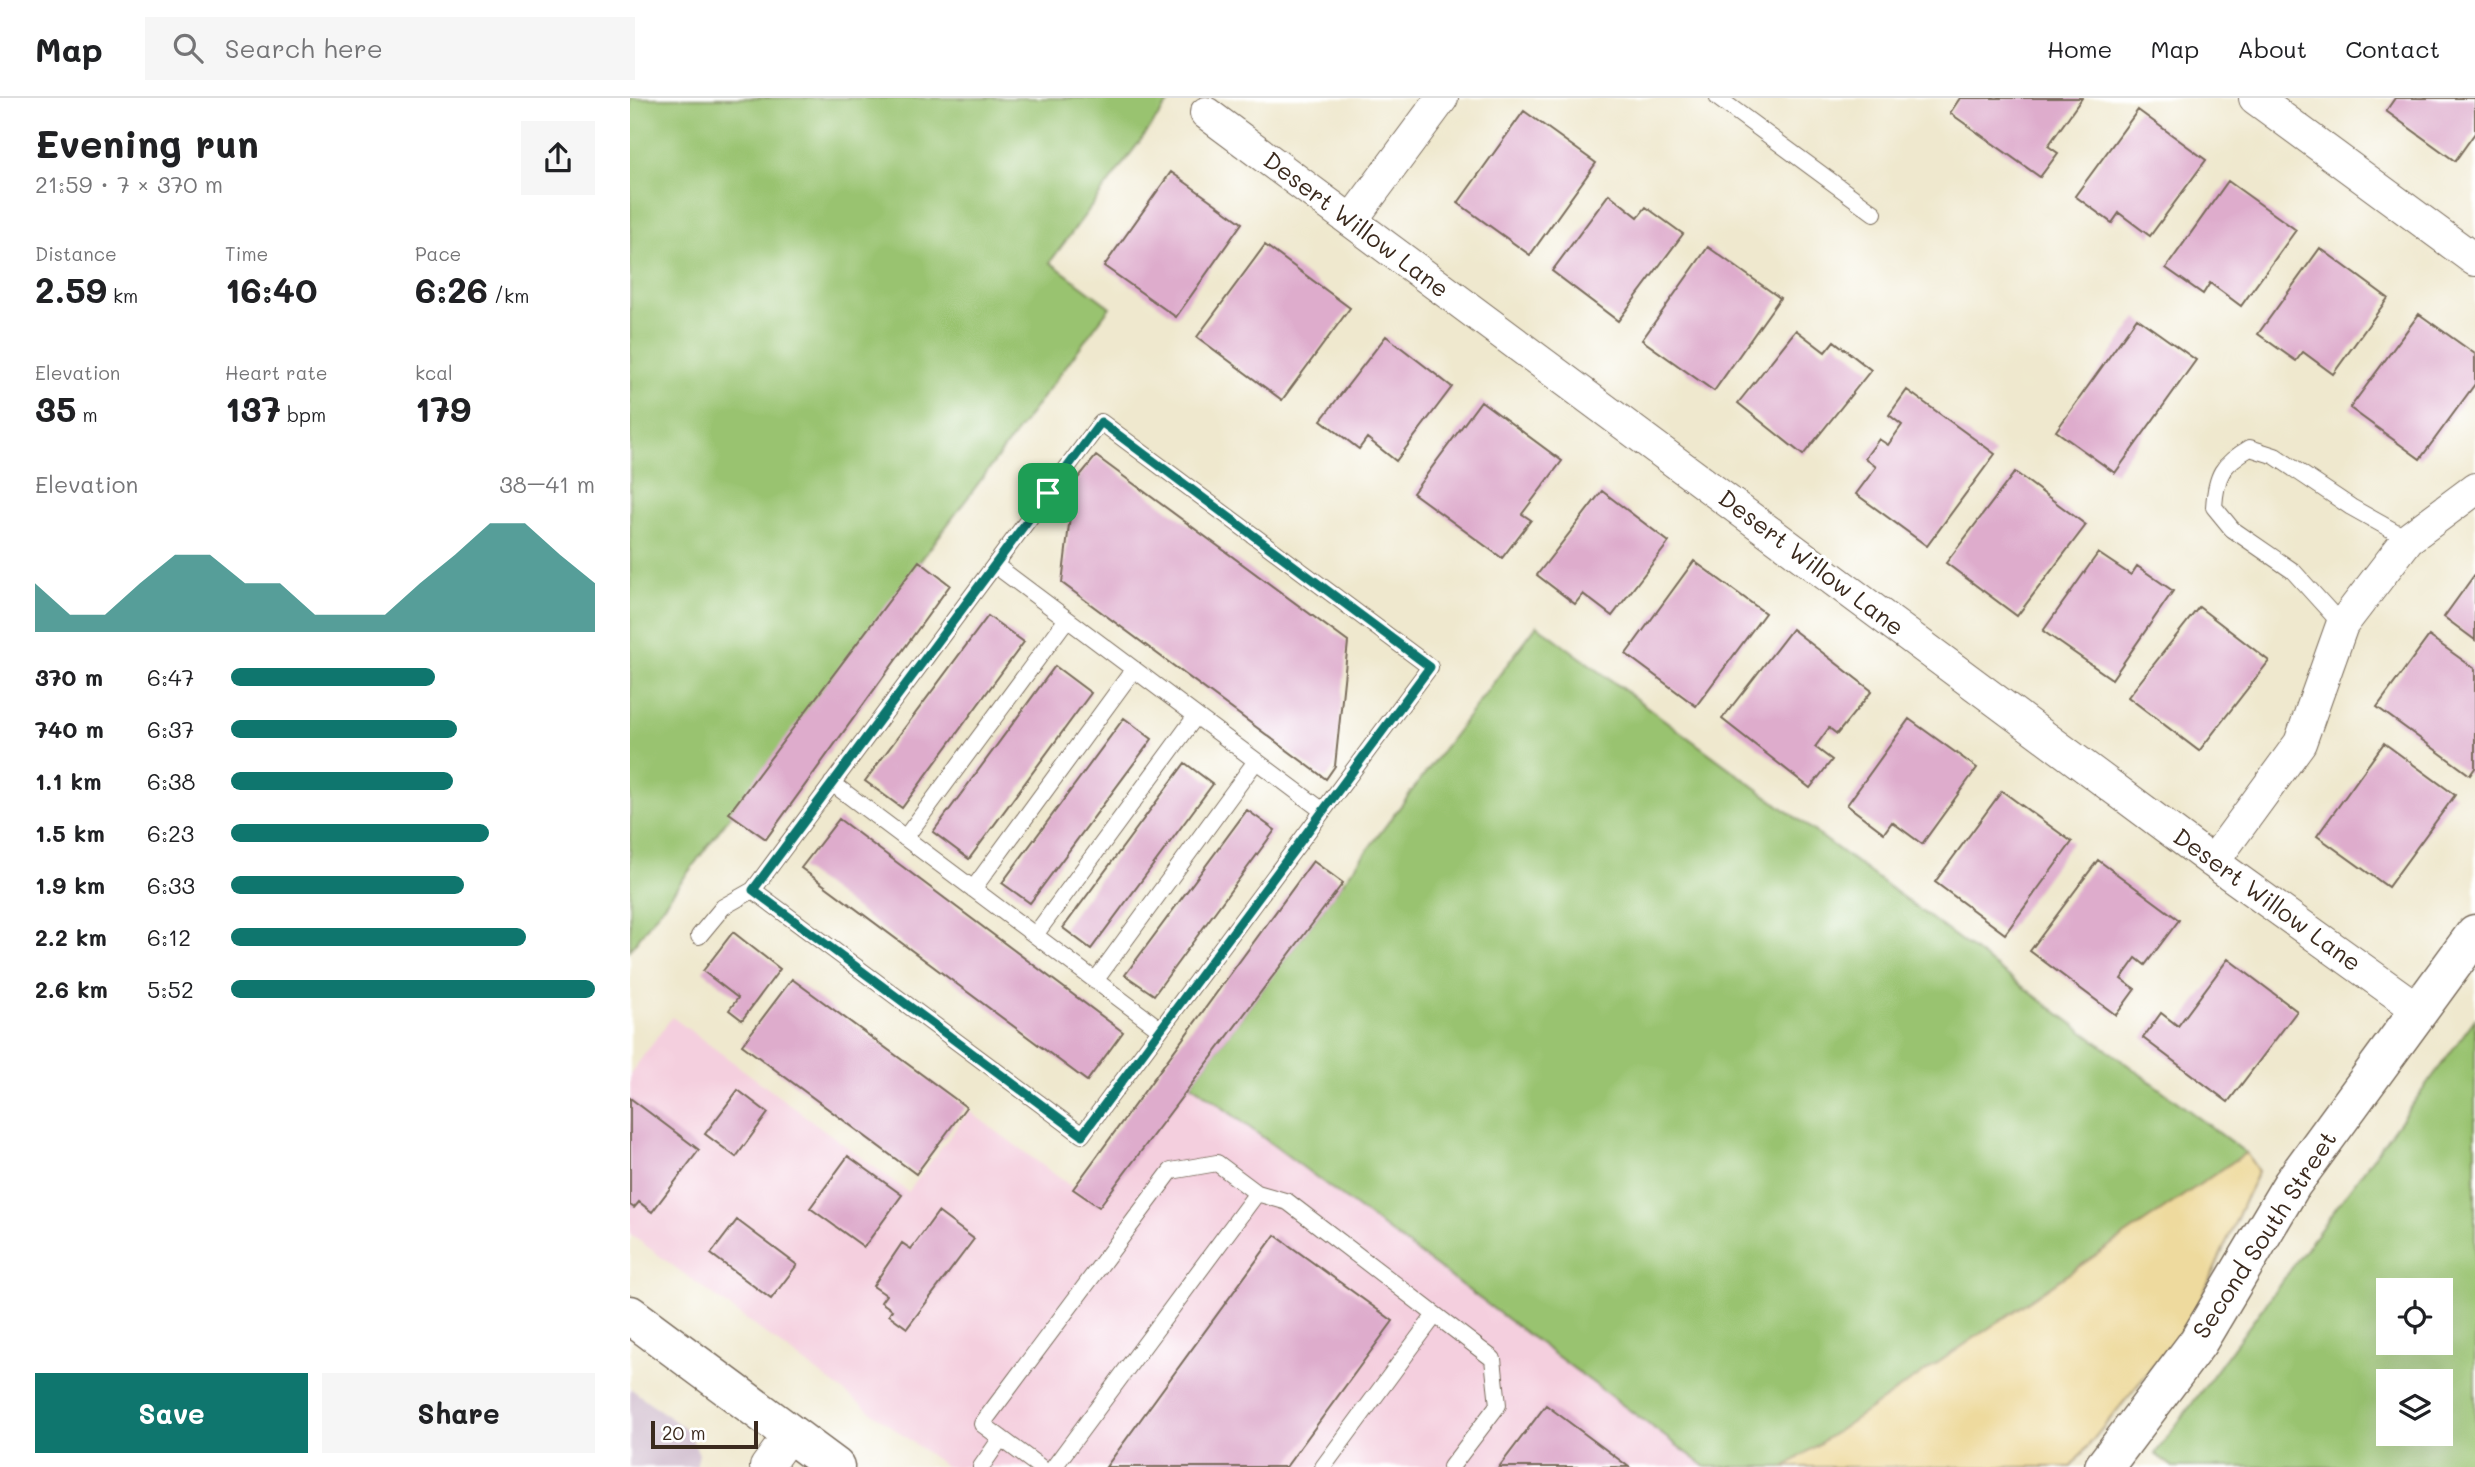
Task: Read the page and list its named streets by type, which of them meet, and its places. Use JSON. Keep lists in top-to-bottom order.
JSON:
{
  "streets": {
    "street": ["Desert Willow Lane", "Second South Street"]
  },
  "crossings": [
    ["Desert Willow Lane", "Second South Street"]
  ],
  "scale_bar": "20 m",
  "page": {
    "header": "Map",
    "search": "Search here",
    "nav": [
      "Home",
      "Map",
      "About",
      "Contact"
    ],
    "heading": ["Evening run", "21:59 · 7 × 370 m"],
    "stats": [
      ["Distance", "2.59 km"],
      ["Time", "16:40"],
      ["Pace", "6:26 /km"],
      ["Elevation", "35 m"],
      ["Heart rate", "137 bpm"],
      ["kcal", "179"]
    ],
    "chart": ["Elevation", "38–41 m"],
    "list": [
      {
        "name": "370 m",
        "note": "6:47"
      },
      {
        "name": "740 m",
        "note": "6:37"
      },
      {
        "name": "1.1 km",
        "note": "6:38"
      },
      {
        "name": "1.5 km",
        "note": "6:23"
      },
      {
        "name": "1.9 km",
        "note": "6:33"
      },
      {
        "name": "2.2 km",
        "note": "6:12"
      },
      {
        "name": "2.6 km",
        "note": "5:52"
      }
    ],
    "buttons": ["Save", "Share"],
    "scale": "20 m"
  }
}
